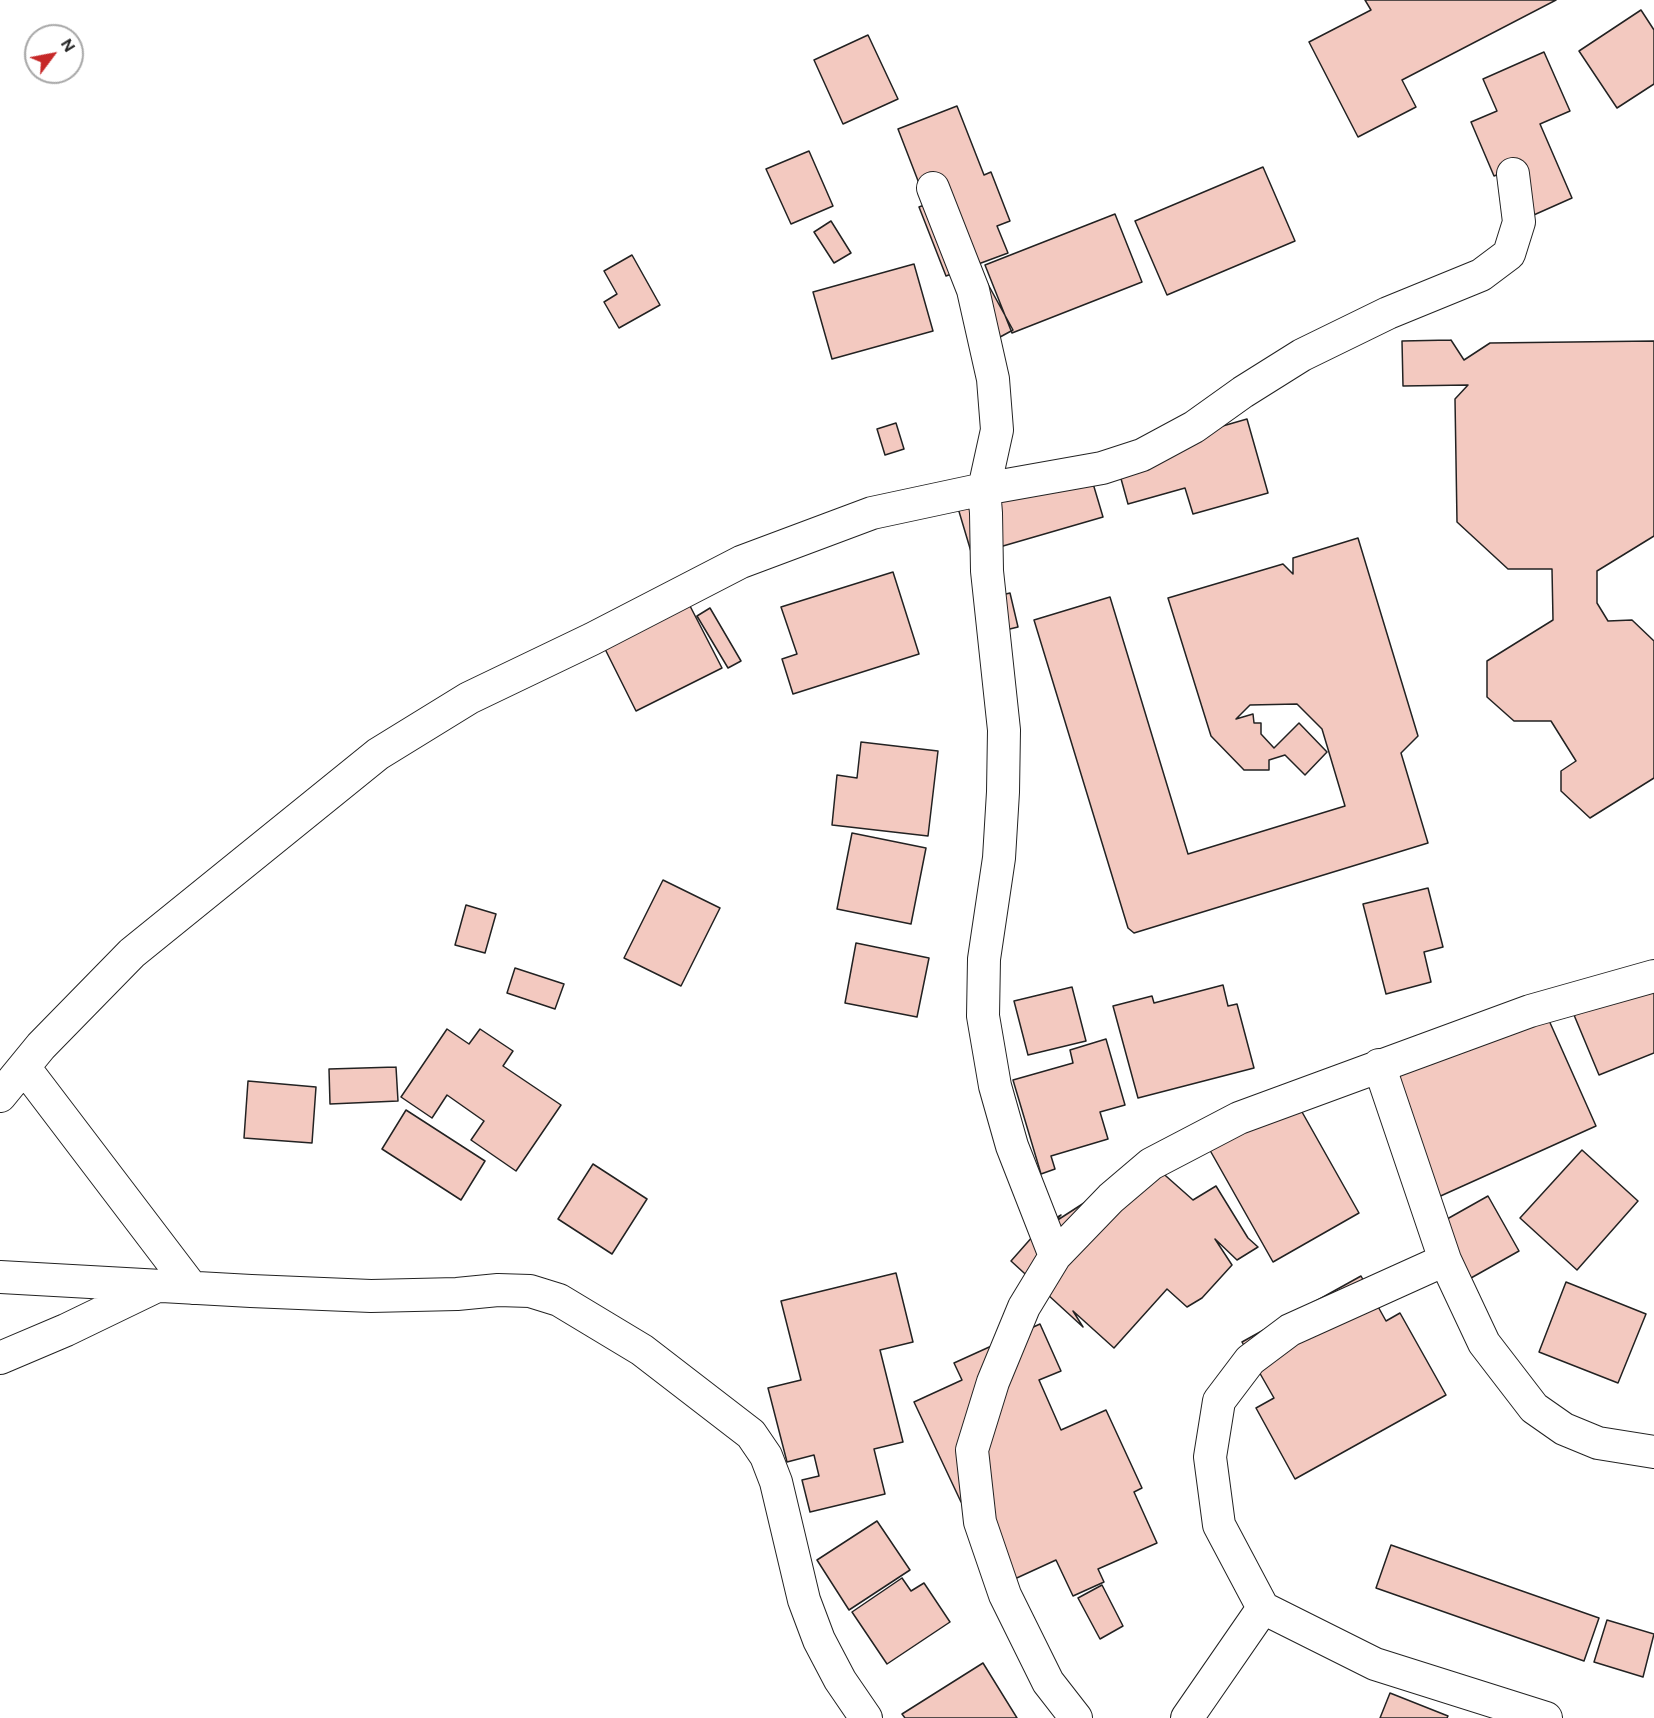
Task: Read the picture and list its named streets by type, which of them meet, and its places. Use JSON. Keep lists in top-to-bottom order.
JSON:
{
  "north": "top right"
}
